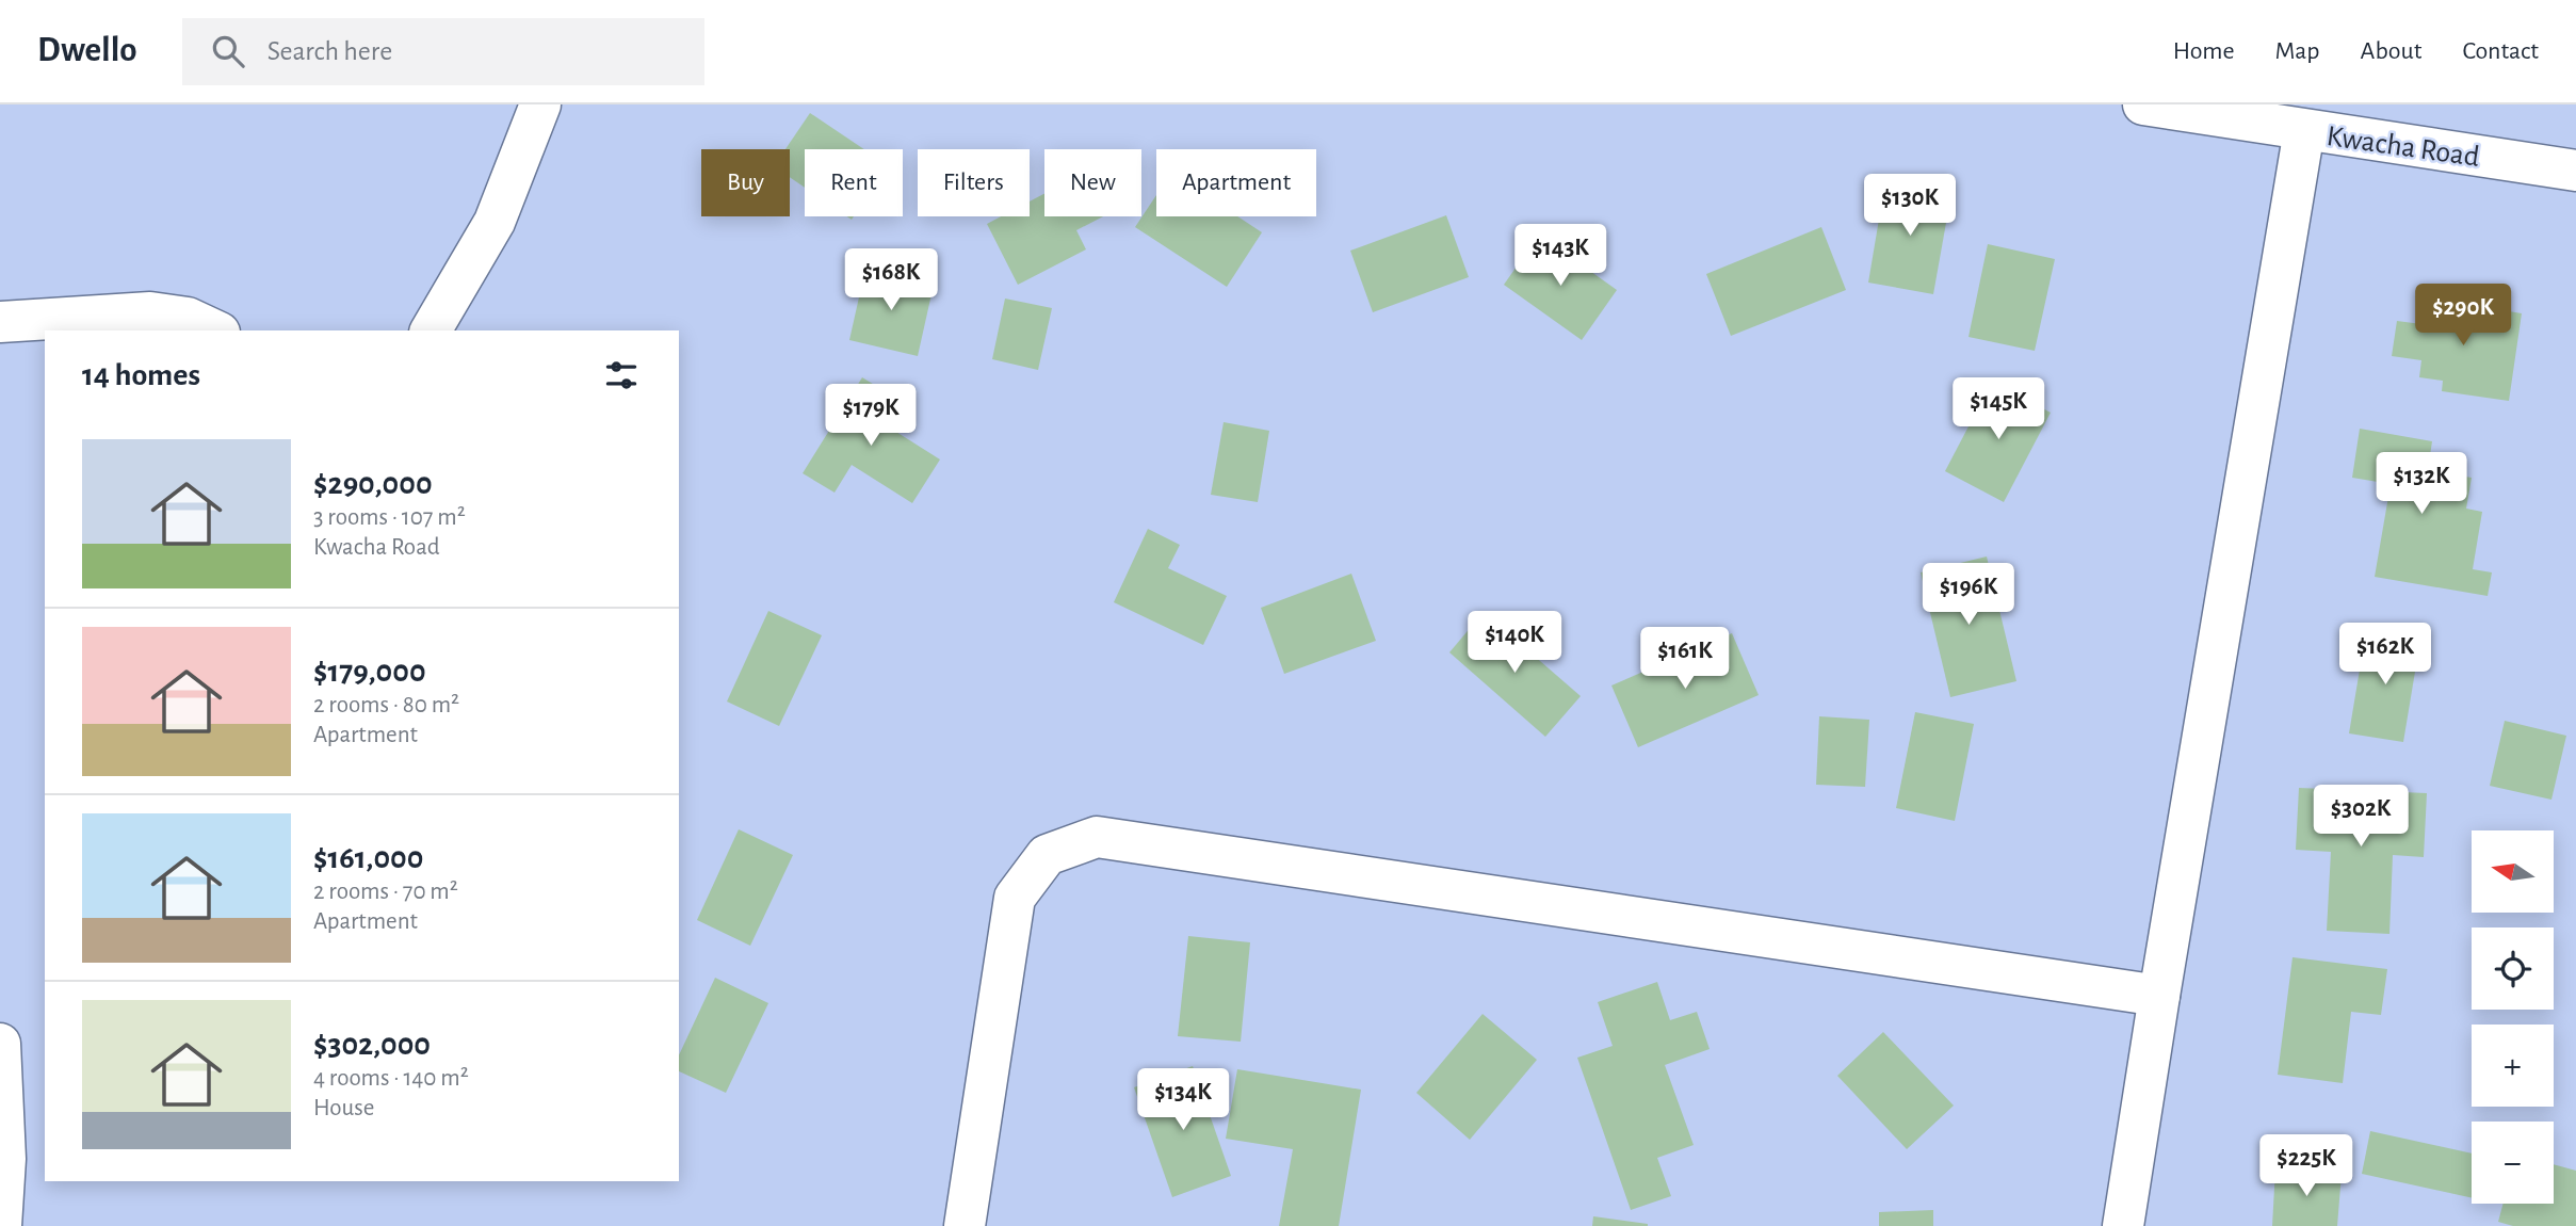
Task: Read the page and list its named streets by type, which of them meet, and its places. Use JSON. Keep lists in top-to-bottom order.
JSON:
{
  "streets": {
    "street": ["Kwacha Road"]
  },
  "north": "left",
  "page": {
    "header": "Dwello",
    "search": "Search here",
    "nav": [
      "Home",
      "Map",
      "About",
      "Contact"
    ],
    "chip": [
      "Buy",
      "Rent",
      "Filters",
      "New",
      "Apartment"
    ],
    "price": [
      "$130K",
      "$143K",
      "$168K",
      "$290K",
      "$145K",
      "$179K",
      "$132K",
      "$196K",
      "$140K",
      "$162K",
      "$161K",
      "$302K",
      "$134K",
      "$225K"
    ],
    "heading": "14 homes",
    "list": [
      {
        "name": "$290,000",
        "note": "3 rooms · 107 m² · Kwacha Road"
      },
      {
        "name": "$179,000",
        "note": "2 rooms · 80 m² · Apartment"
      },
      {
        "name": "$161,000",
        "note": "2 rooms · 70 m² · Apartment"
      },
      {
        "name": "$302,000",
        "note": "4 rooms · 140 m² · House"
      }
    ],
    "map_buttons": ["+", "−"]
  }
}
